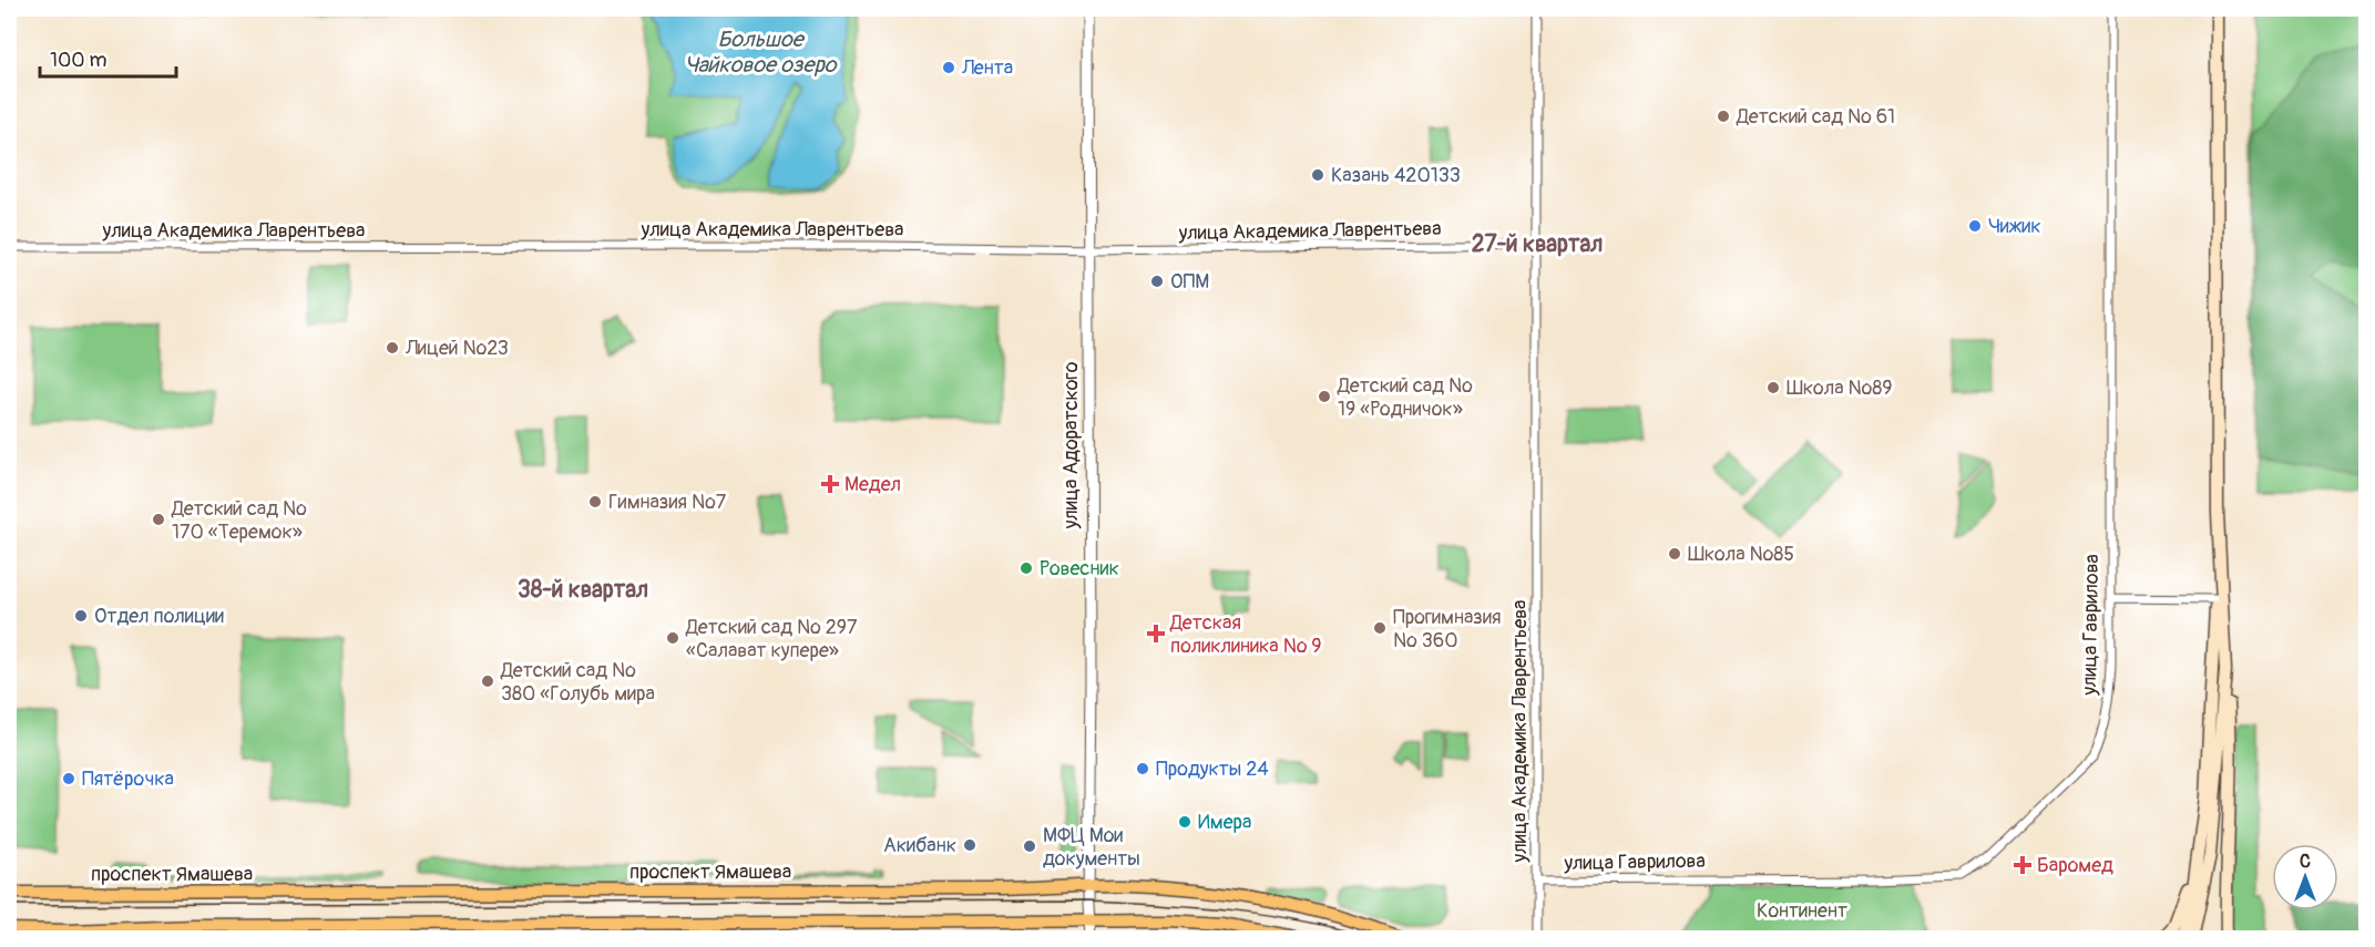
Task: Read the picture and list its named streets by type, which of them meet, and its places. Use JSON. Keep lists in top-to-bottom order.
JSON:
{
  "streets": {
    "main road": ["проспект Ямашева"],
    "street": ["улица Академика Лаврентьева", "улица Адоратского", "улица Гаврилова"]
  },
  "crossings": [
    ["улица Академика Лаврентьева", "улица Адоратского"],
    ["улица Академика Лаврентьева", "улица Гаврилова"],
    ["улица Адоратского", "проспект Ямашева"]
  ],
  "districts": ["27-й квартал", "38-й квартал"],
  "water": ["Большое Чайковое озеро"],
  "parks": ["Континент"],
  "places": {
    "other": [
      "Лента",
      "Детский сад № 61",
      "Казань 420133",
      "Чижик",
      "ОПМ",
      "Лицей №23",
      "Школа №89",
      "Детский сад № 19 «Родничок»",
      "Гимназия №7",
      "Детский сад № 170 «Теремок»",
      "Школа №85",
      "Ровесник",
      "Отдел полиции",
      "Прогимназия № 360",
      "Детский сад № 297 «Салават купере»",
      "Детский сад № 380 «Голубь мира",
      "Продукты 24",
      "Пятёрочка",
      "Имера",
      "Акибанк",
      "МФЦ Мои документы"
    ],
    "health": ["Медел", "Детская поликлиника № 9", "Баромед"]
  },
  "scale_bar": "100 m",
  "north": "top"
}
